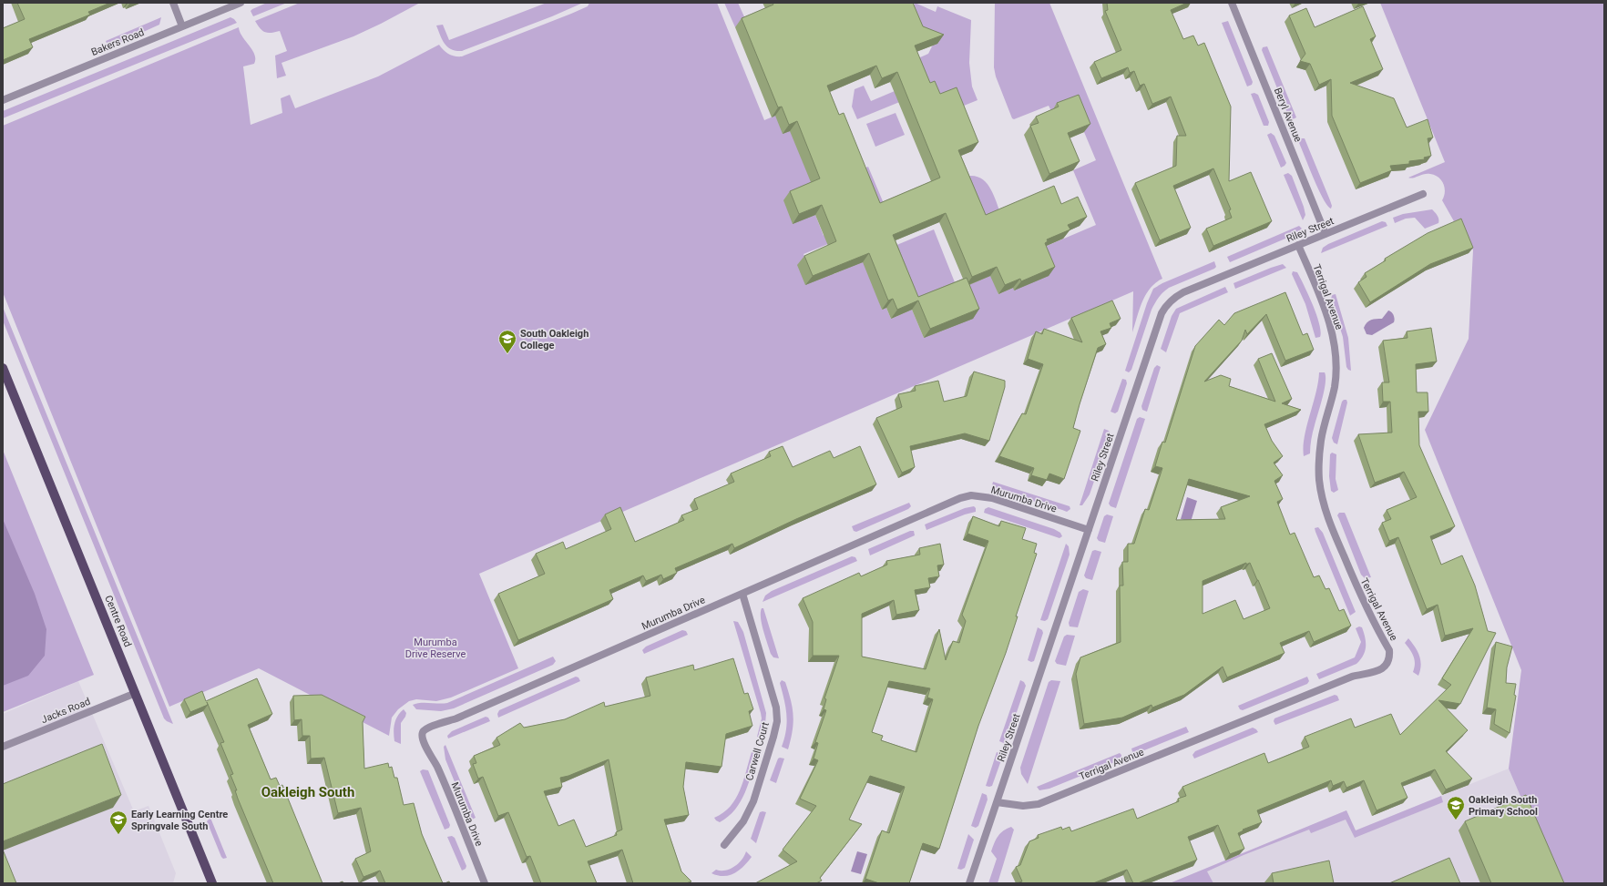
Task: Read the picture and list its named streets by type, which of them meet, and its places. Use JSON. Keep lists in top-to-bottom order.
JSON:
{
  "streets": {
    "main road": ["Centre Road"],
    "street": [
      "Bakers Road",
      "Beryl Avenue",
      "Riley Street",
      "Terrigal Avenue",
      "Murumba Drive",
      "Jacks Road",
      "Carwell Court"
    ]
  },
  "crossings": [
    ["Beryl Avenue", "Riley Street"],
    ["Riley Street", "Terrigal Avenue"],
    ["Riley Street", "Murumba Drive"],
    ["Murumba Drive", "Carwell Court"],
    ["Centre Road", "Jacks Road"]
  ],
  "districts": ["Oakleigh South"],
  "parks": ["Murumba Drive Reserve"],
  "places": {
    "school or university": ["South Oakleigh College", "Oakleigh South Primary School", "Early Learning Centre Springvale South"]
  }
}
